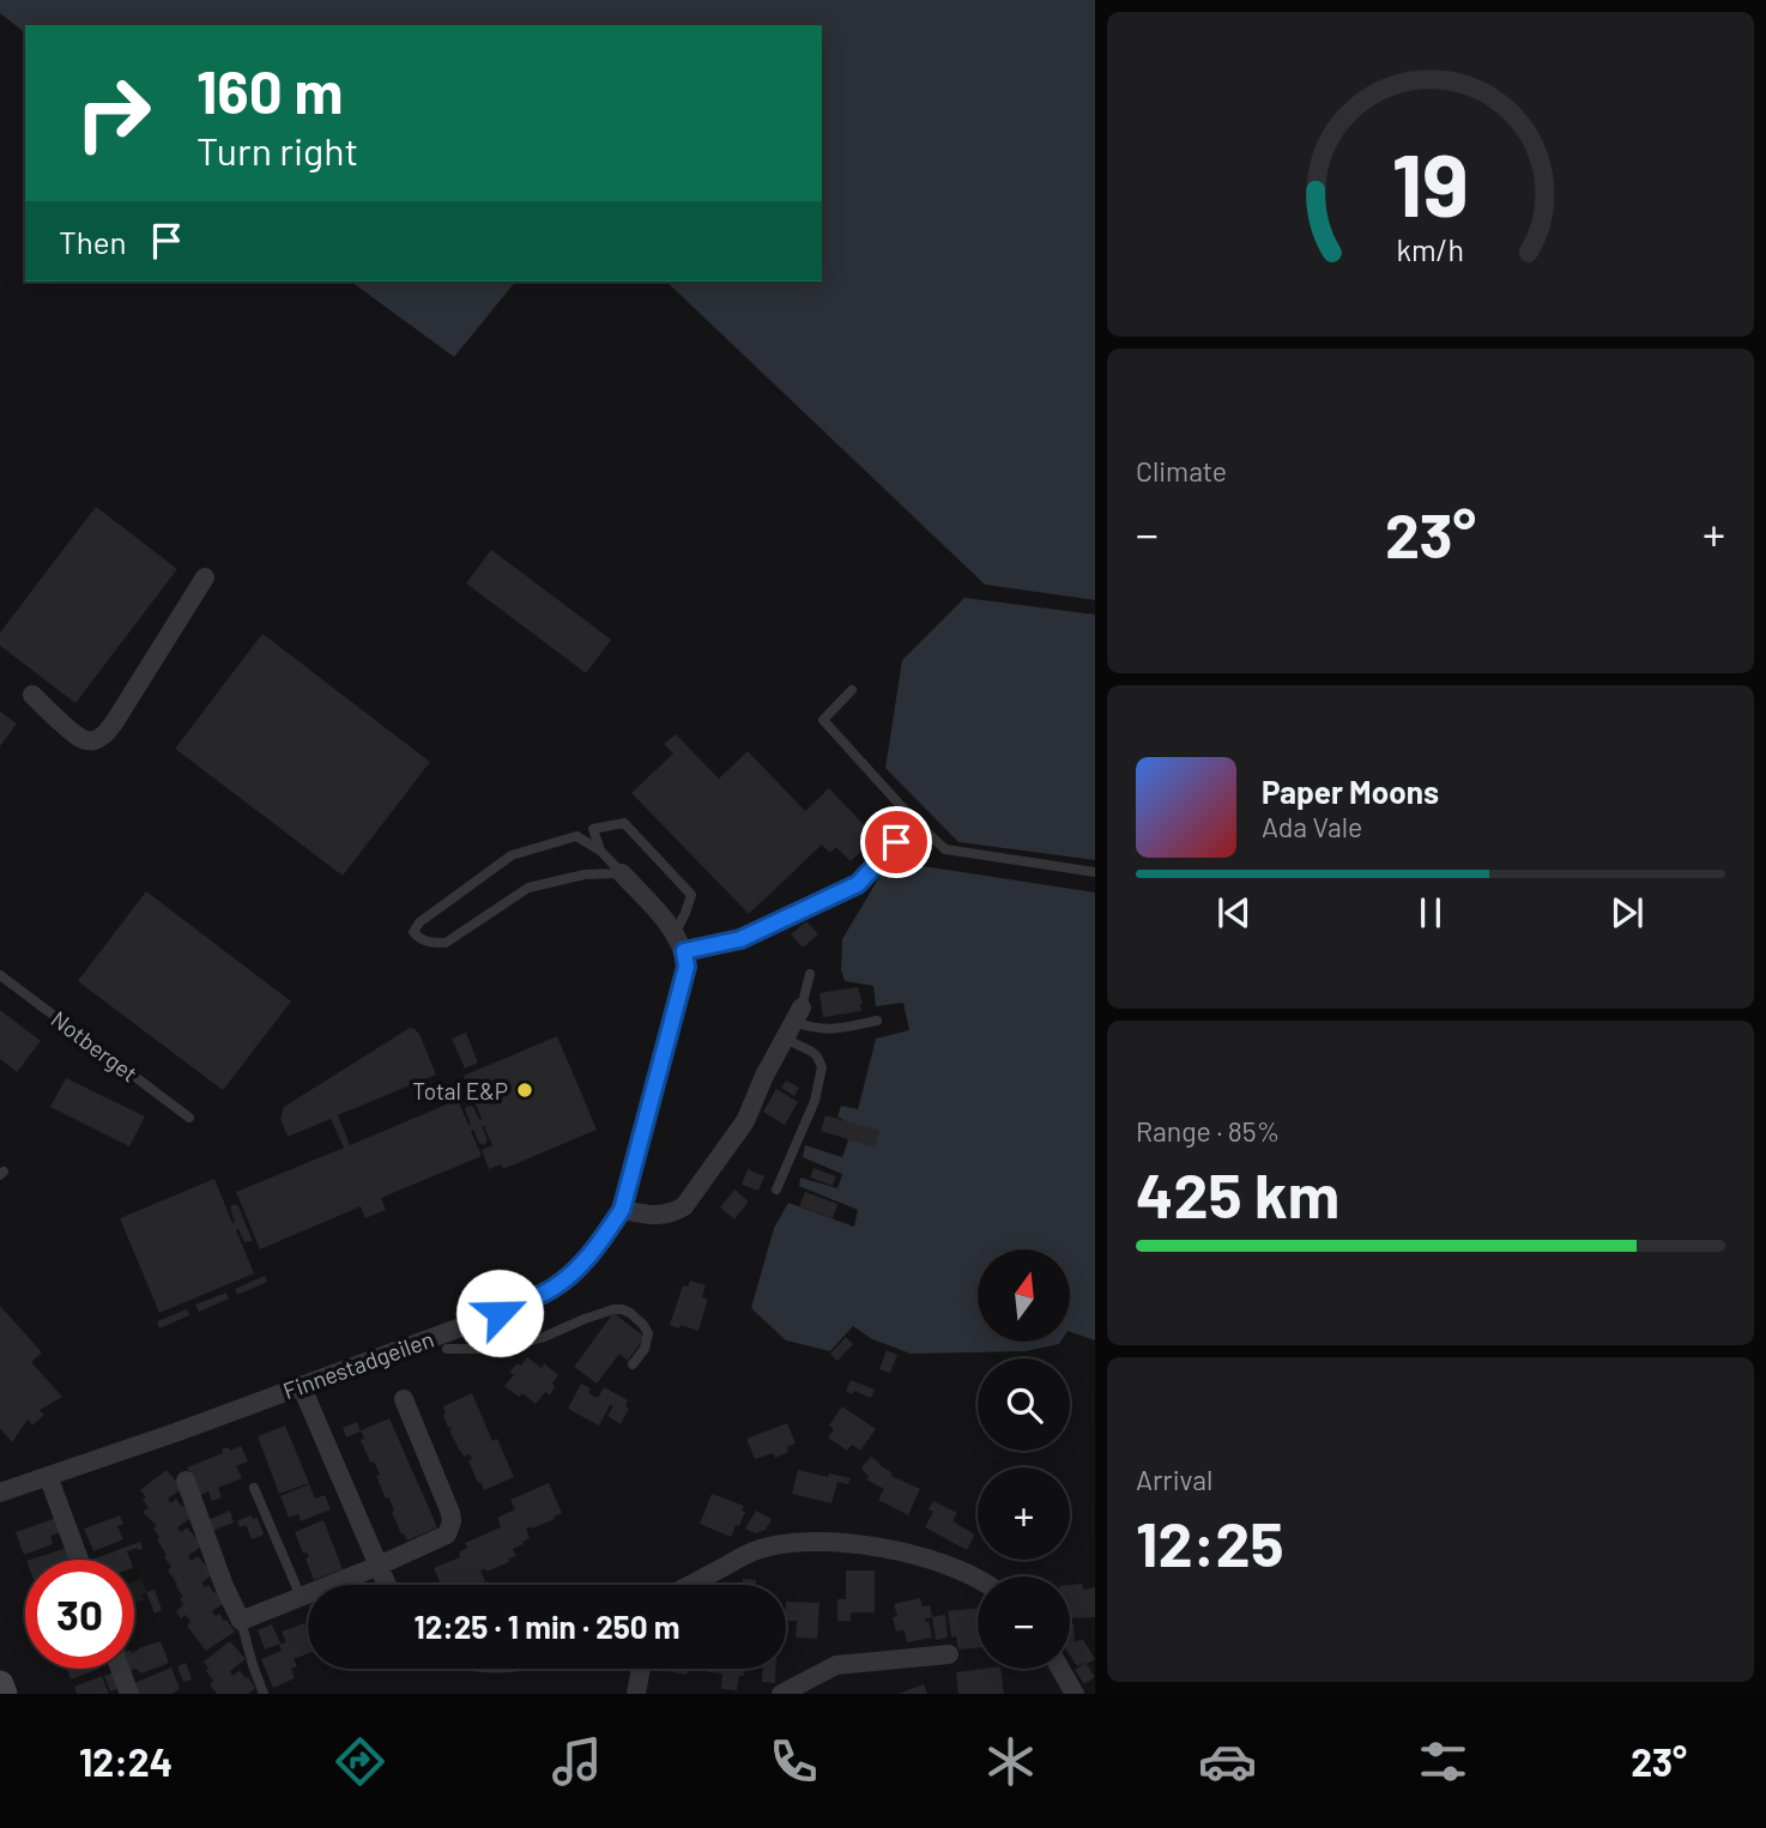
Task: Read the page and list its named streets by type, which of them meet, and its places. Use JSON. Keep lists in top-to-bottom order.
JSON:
{
  "streets": {
    "street": ["Finnestadgeilen"],
    "lane": ["Notberget"]
  },
  "places": ["Total E&P"],
  "north": "top",
  "page": {
    "turn": ["160 m", "Turn right"],
    "then": "Then",
    "tile": [
      "Climate",
      ["Range · 85%", "425 km"],
      ["Arrival", "12:25"]
    ],
    "heat": ["−", "23°", "+"],
    "song": ["Paper Moons", "Ada Vale"],
    "map_buttons": ["+", "−"],
    "limit": "30",
    "trip": "12:25 · 1 min · 250 m",
    "tabs": ["12:24", "23°"],
    "gauge": ["19", "km/h"]
  }
}
